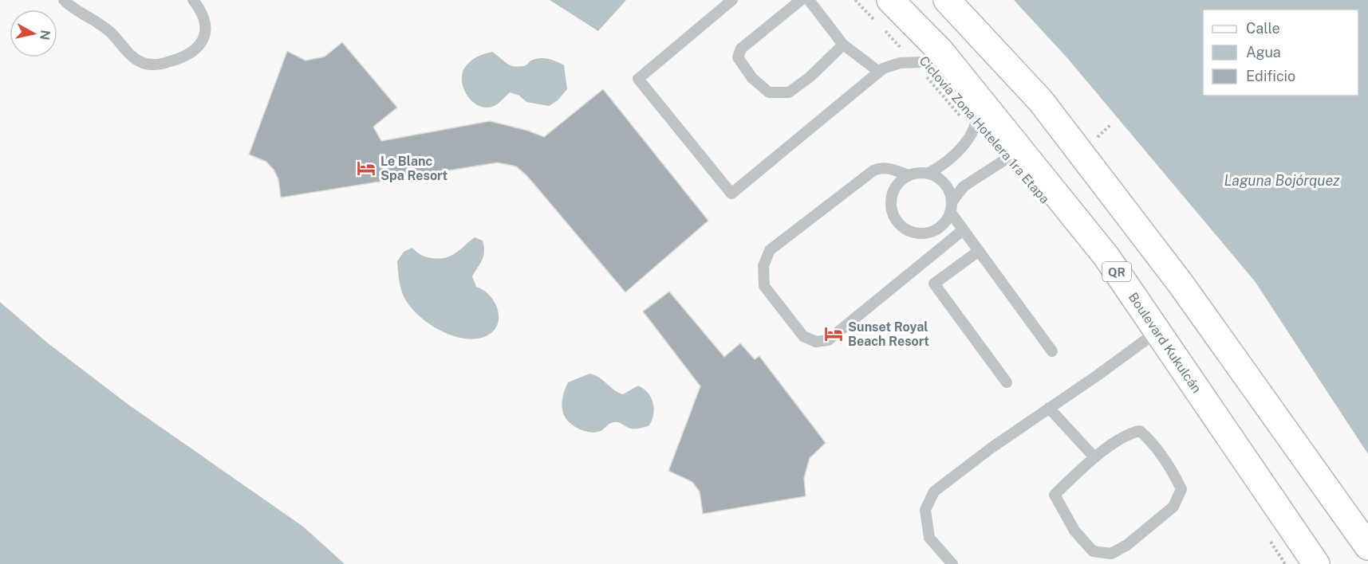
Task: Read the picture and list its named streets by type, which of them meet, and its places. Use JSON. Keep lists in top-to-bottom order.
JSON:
{
  "streets": {
    "main road": ["QR", "Boulevard Kukulcán"],
    "path": ["Ciclovía Zona Hotelera 1ra Etapa"]
  },
  "water": ["Laguna Bojórquez"],
  "places": {
    "hotel": ["Le Blanc Spa Resort", "Sunset Royal Beach Resort"]
  },
  "legend": ["Calle", "Agua", "Edificio"],
  "north": "right"
}
